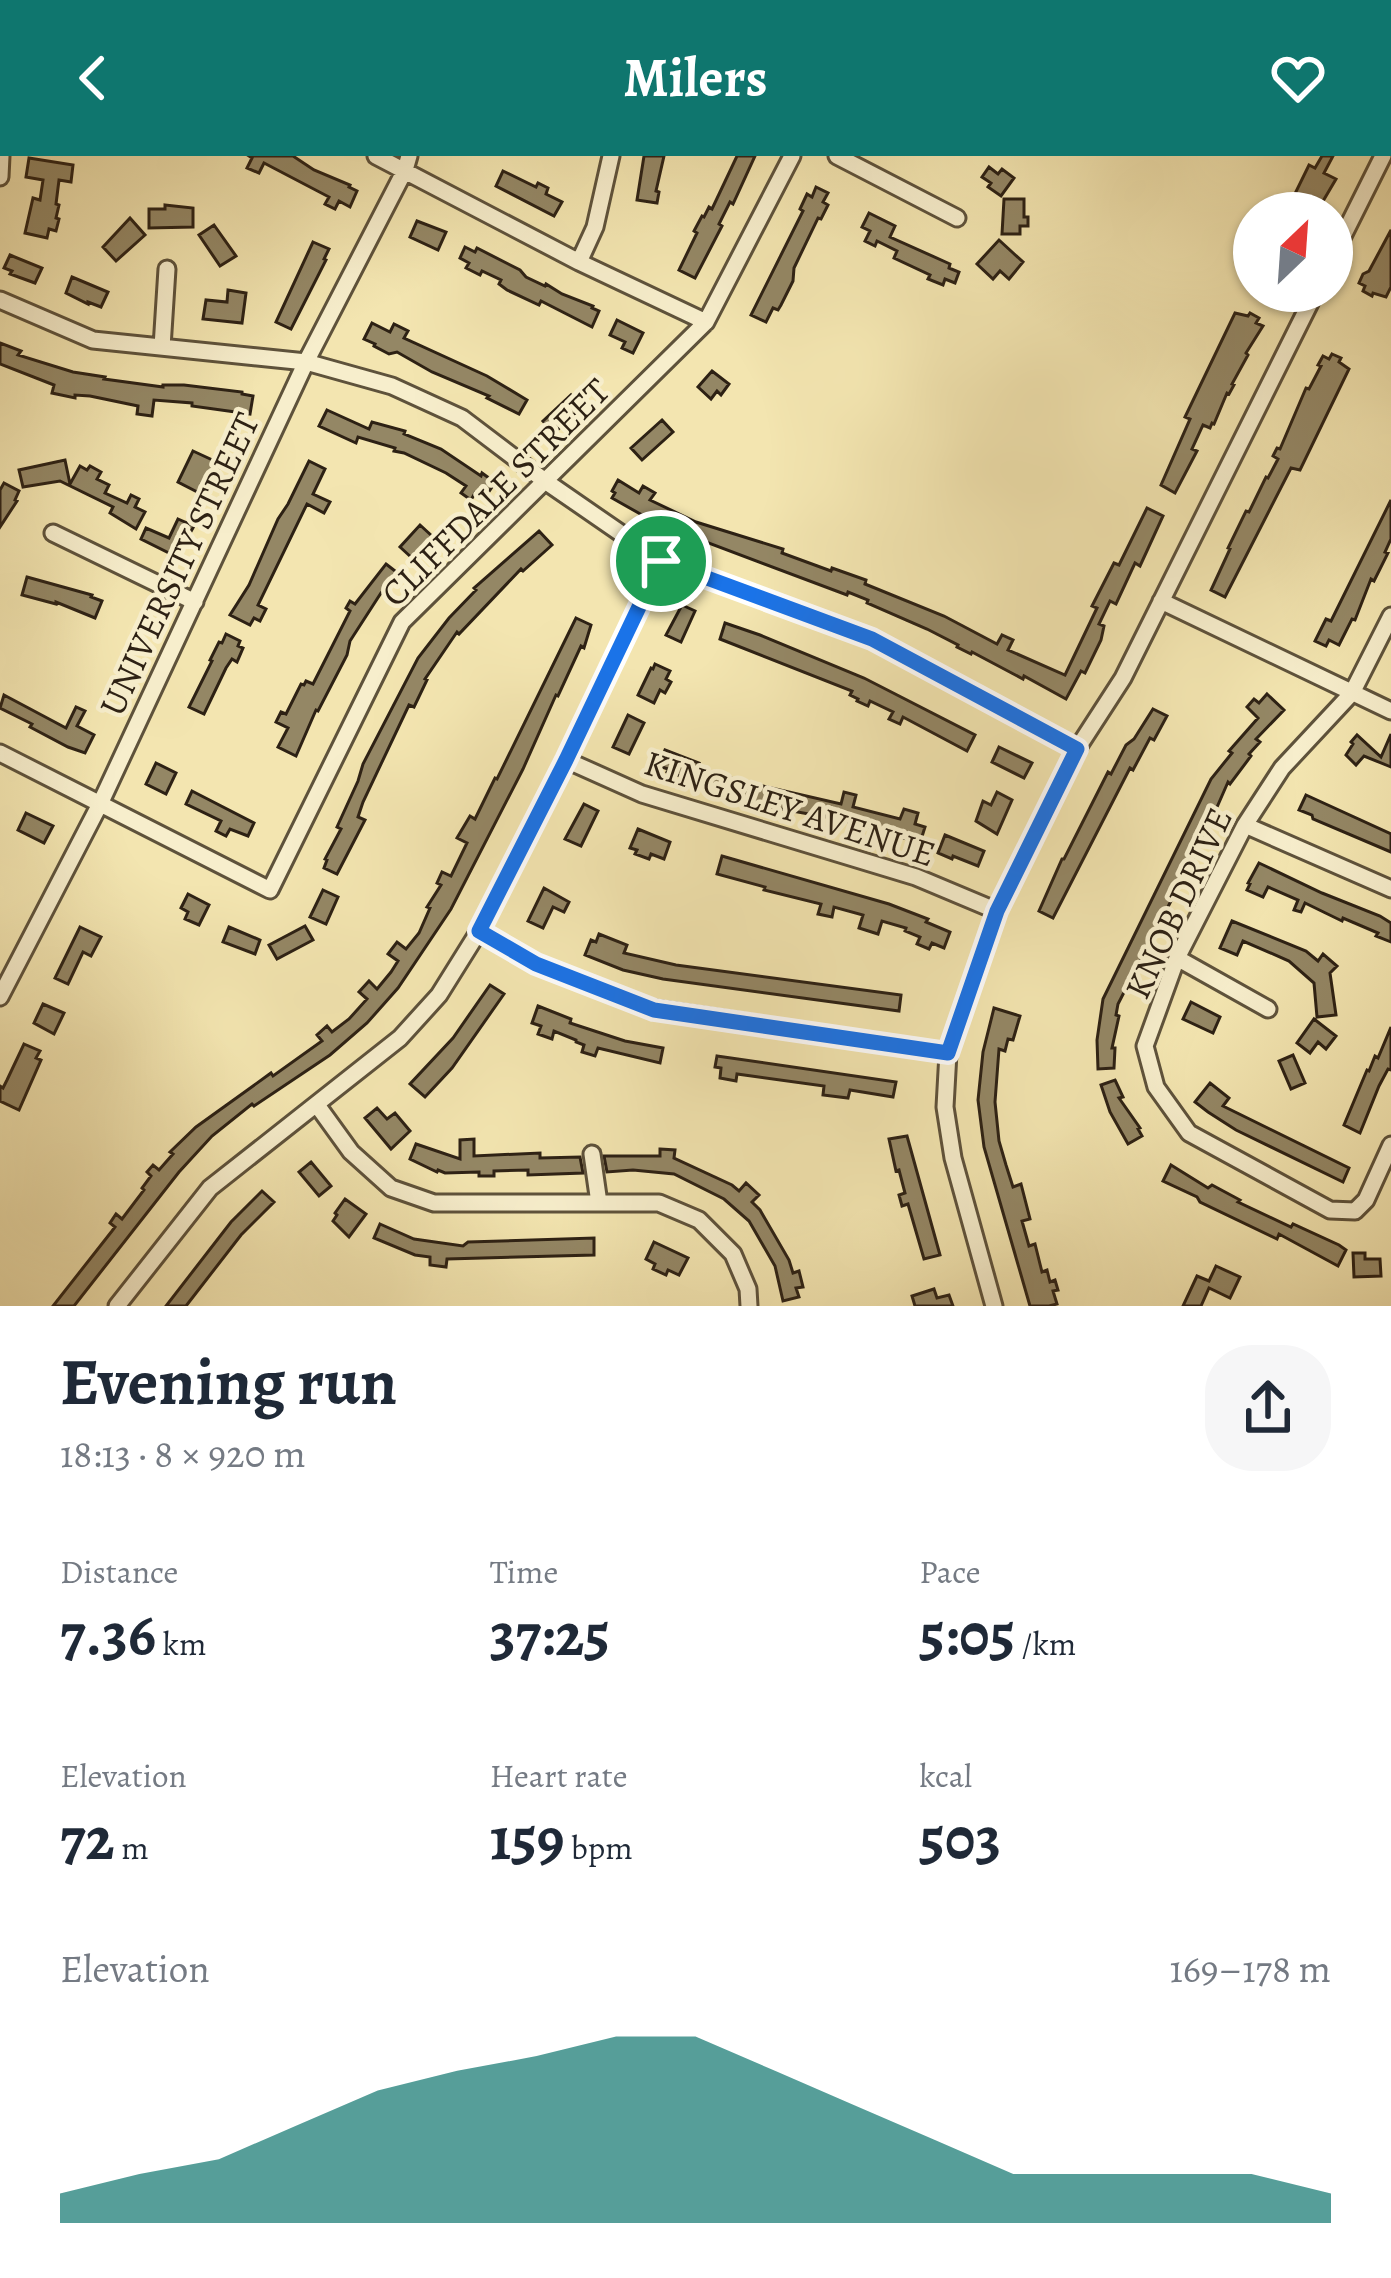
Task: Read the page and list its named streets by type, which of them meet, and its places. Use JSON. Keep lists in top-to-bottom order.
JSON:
{
  "streets": {
    "street": [
      "CLIFFDALE STREET",
      "UNIVERSITY STREET",
      "KINGSLEY AVENUE",
      "KNOB DRIVE"
    ]
  },
  "crossings": [
    ["CLIFFDALE STREET", "UNIVERSITY STREET"]
  ],
  "north": "top right",
  "page": {
    "header": "Milers",
    "heading": ["Evening run", "18:13 · 8 × 920 m"],
    "stats": [
      ["Distance", "7.36 km"],
      ["Time", "37:25"],
      ["Pace", "5:05 /km"],
      ["Elevation", "72 m"],
      ["Heart rate", "159 bpm"],
      ["kcal", "503"]
    ],
    "chart": ["Elevation", "169–178 m"]
  }
}
